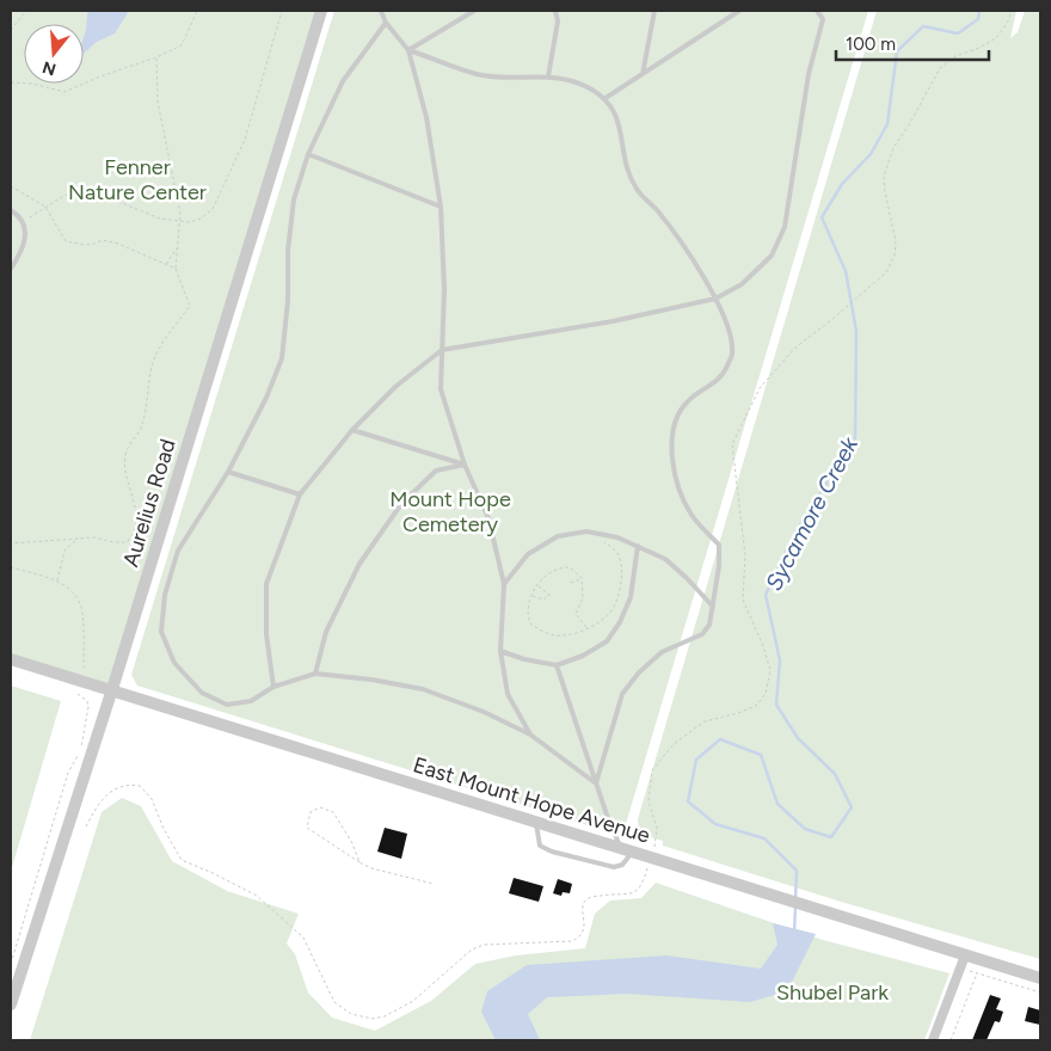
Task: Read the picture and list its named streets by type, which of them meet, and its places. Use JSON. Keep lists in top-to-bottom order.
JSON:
{
  "streets": {
    "street": ["Aurelius Road", "East Mount Hope Avenue"]
  },
  "crossings": [
    ["Aurelius Road", "East Mount Hope Avenue"]
  ],
  "water": ["Sycamore Creek"],
  "parks": ["Fenner Nature Center", "Mount Hope Cemetery", "Shubel Park"],
  "scale_bar": "100 m",
  "north": "bottom"
}
